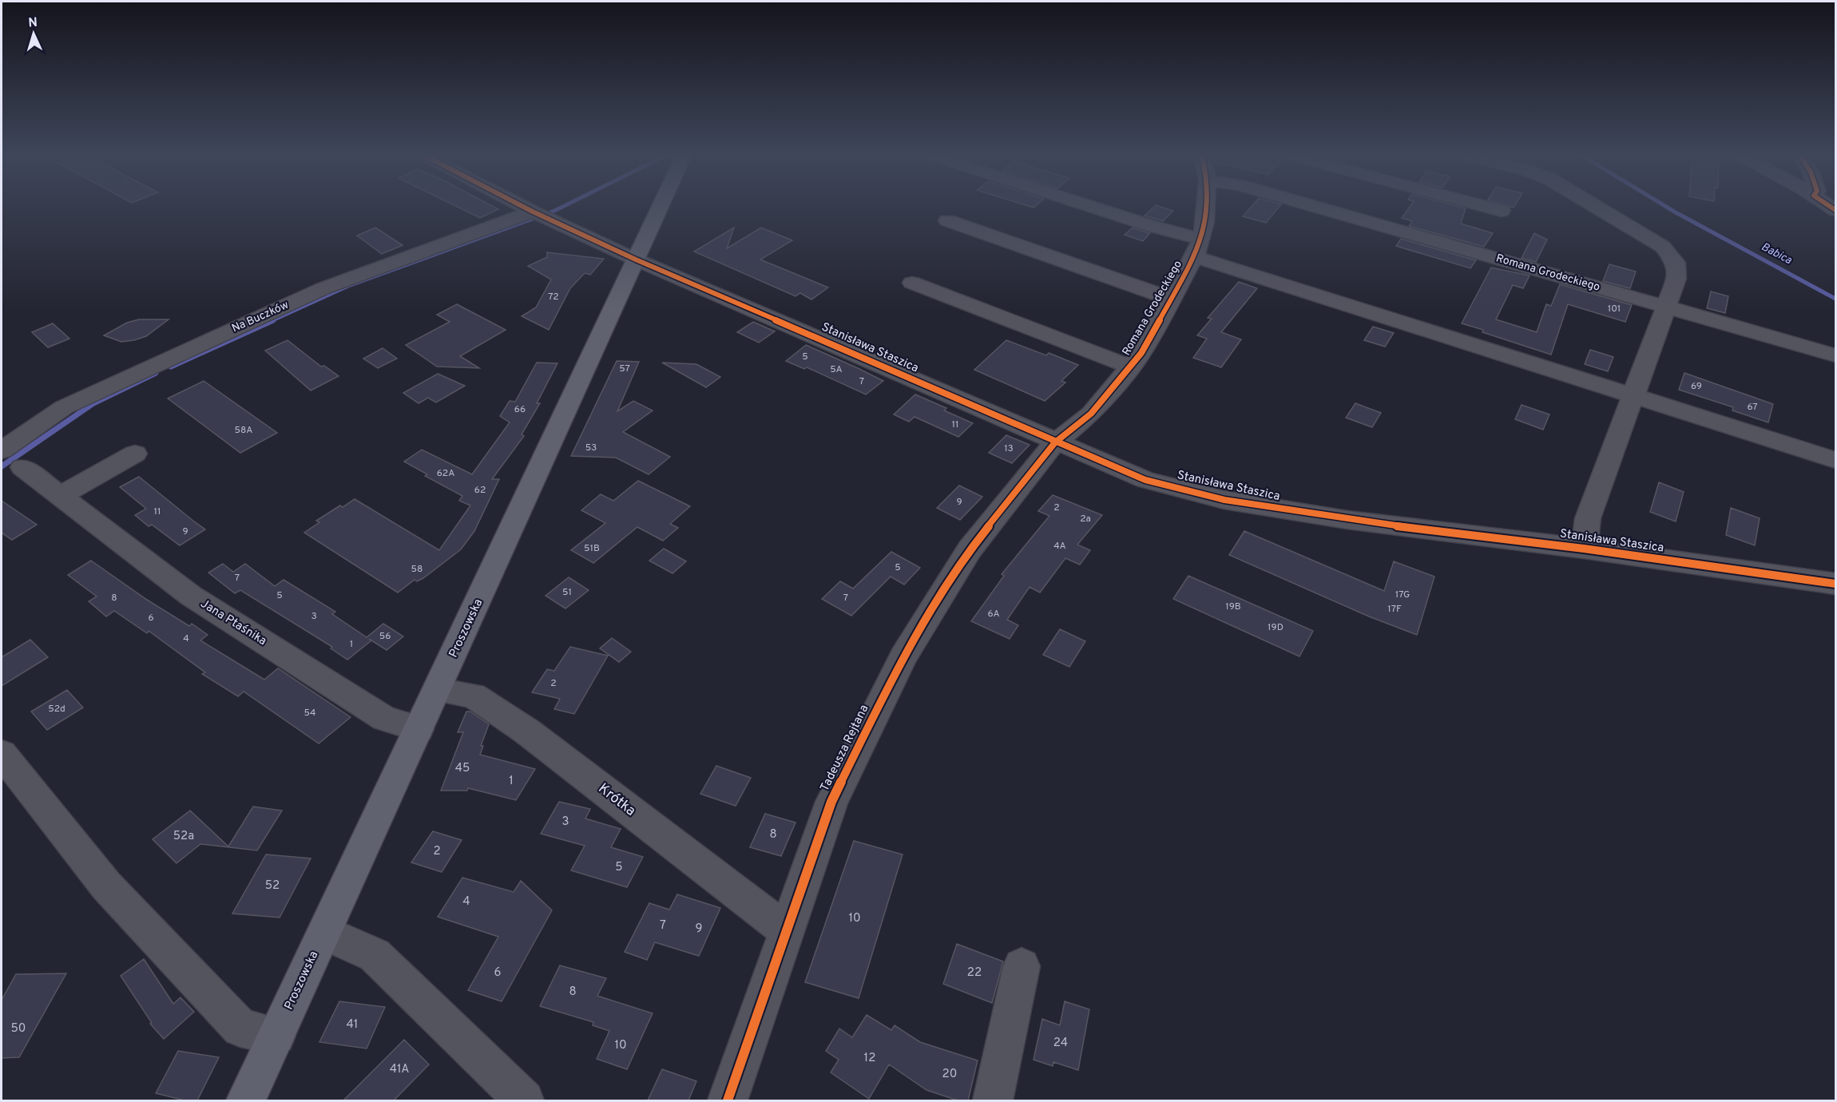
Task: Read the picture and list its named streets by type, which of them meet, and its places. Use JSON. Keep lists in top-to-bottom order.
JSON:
{
  "streets": {
    "main road": ["Proszowska"],
    "street": [
      "Romana Grodeckiego",
      "Na Buczków",
      "Stanisława Staszica",
      "Jana Ptaśnika",
      "Tadeusza Rejtana",
      "Krótka"
    ]
  },
  "crossings": [
    ["Romana Grodeckiego", "Stanisława Staszica"],
    ["Romana Grodeckiego", "Tadeusza Rejtana"],
    ["Na Buczków", "Stanisława Staszica"],
    ["Stanisława Staszica", "Proszowska"],
    ["Stanisława Staszica", "Tadeusza Rejtana"],
    ["Jana Ptaśnika", "Proszowska"],
    ["Proszowska", "Krótka"],
    ["Tadeusza Rejtana", "Krótka"]
  ],
  "water": ["Babica"],
  "house_numbers": [
    "72",
    "101",
    "5",
    "57",
    "5A",
    "7",
    "69",
    "67",
    "66",
    "11",
    "58A",
    "53",
    "13",
    "62A",
    "62",
    "9",
    "2",
    "11",
    "2a",
    "9",
    "4A",
    "51B",
    "5",
    "58",
    "7",
    "51",
    "17G",
    "5",
    "8",
    "7",
    "19B",
    "17F",
    "6A",
    "3",
    "6",
    "19D",
    "56",
    "4",
    "1",
    "2",
    "52d",
    "54",
    "45",
    "1",
    "3",
    "8",
    "52a",
    "2",
    "5",
    "52",
    "4",
    "10",
    "7",
    "9",
    "6",
    "22",
    "8",
    "41",
    "50",
    "24",
    "10",
    "12",
    "41A",
    "20"
  ],
  "north": "top"
}
